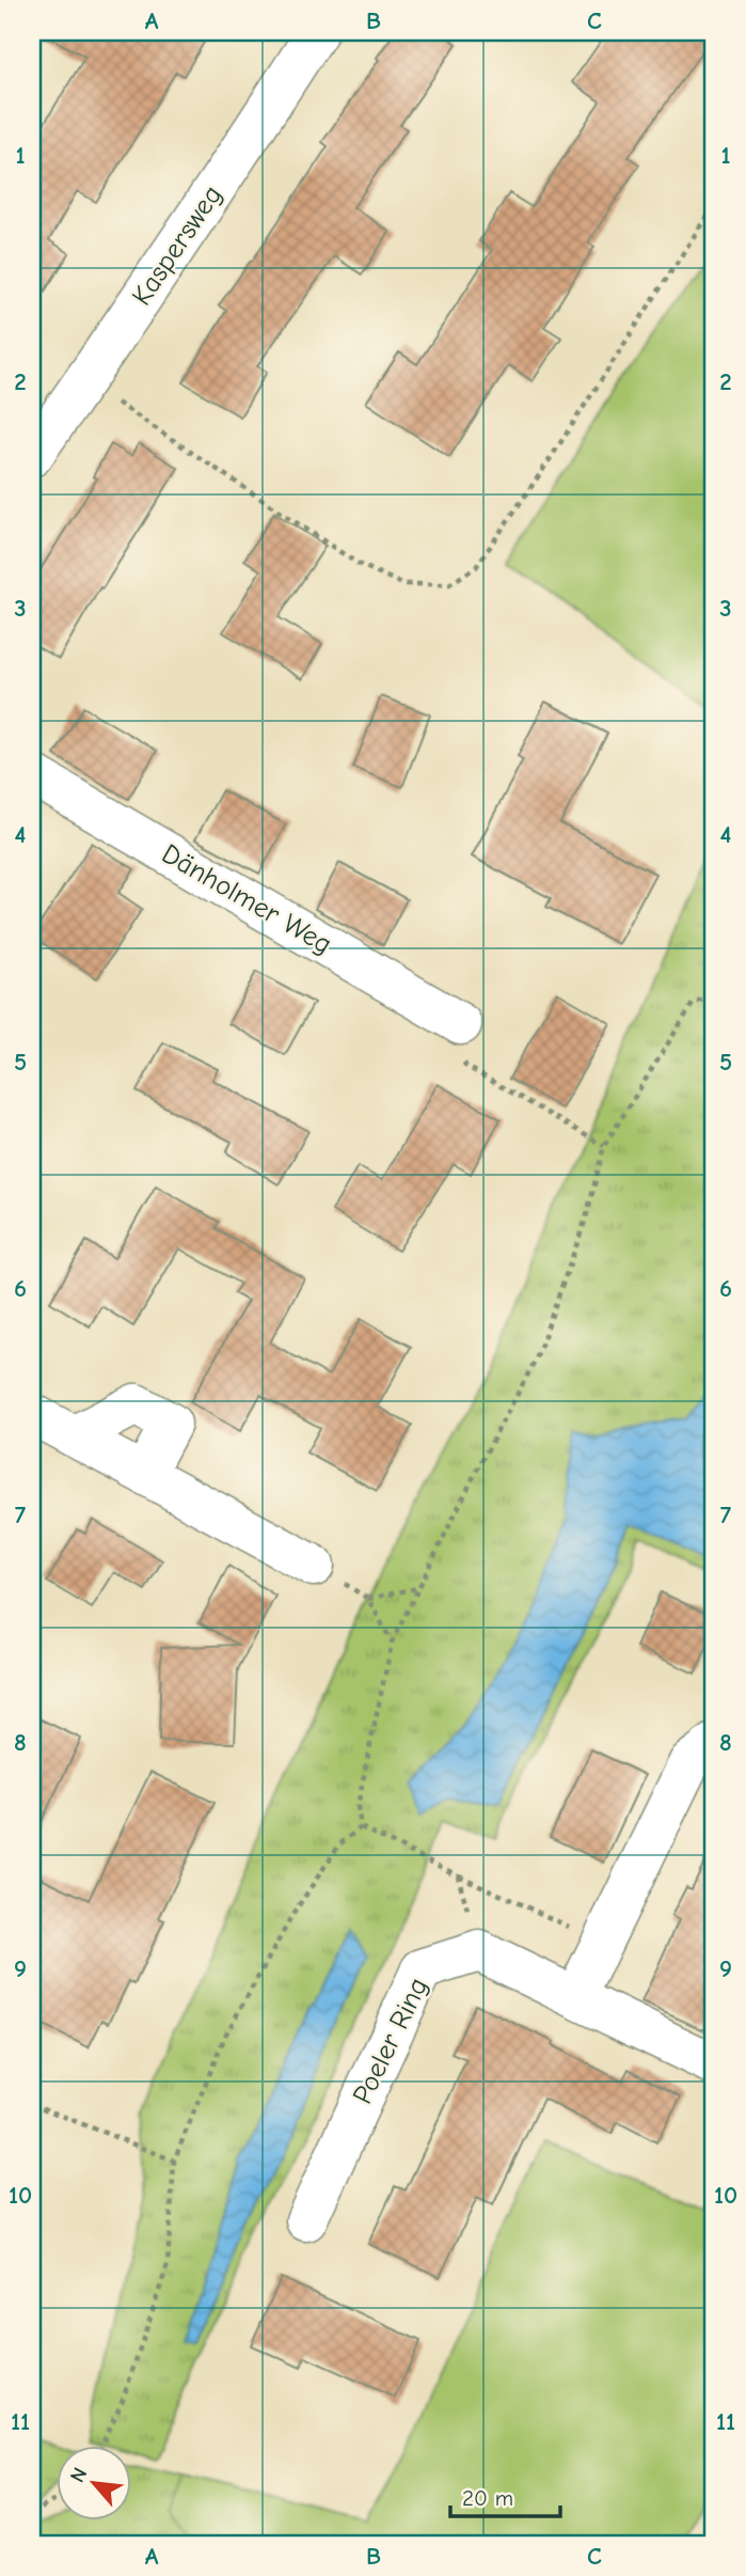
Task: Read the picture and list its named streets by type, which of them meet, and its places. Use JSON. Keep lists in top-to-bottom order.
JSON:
{
  "streets": {
    "street": ["Kaspersweg", "Dänholmer Weg", "Poeler Ring"]
  },
  "scale_bar": "20 m",
  "north": "top left",
  "grid": {
    "columns": ["A", "B", "C"],
    "rows": [
      "1",
      "2",
      "3",
      "4",
      "5",
      "6",
      "7",
      "8",
      "9",
      "10",
      "11"
    ]
  }
}
